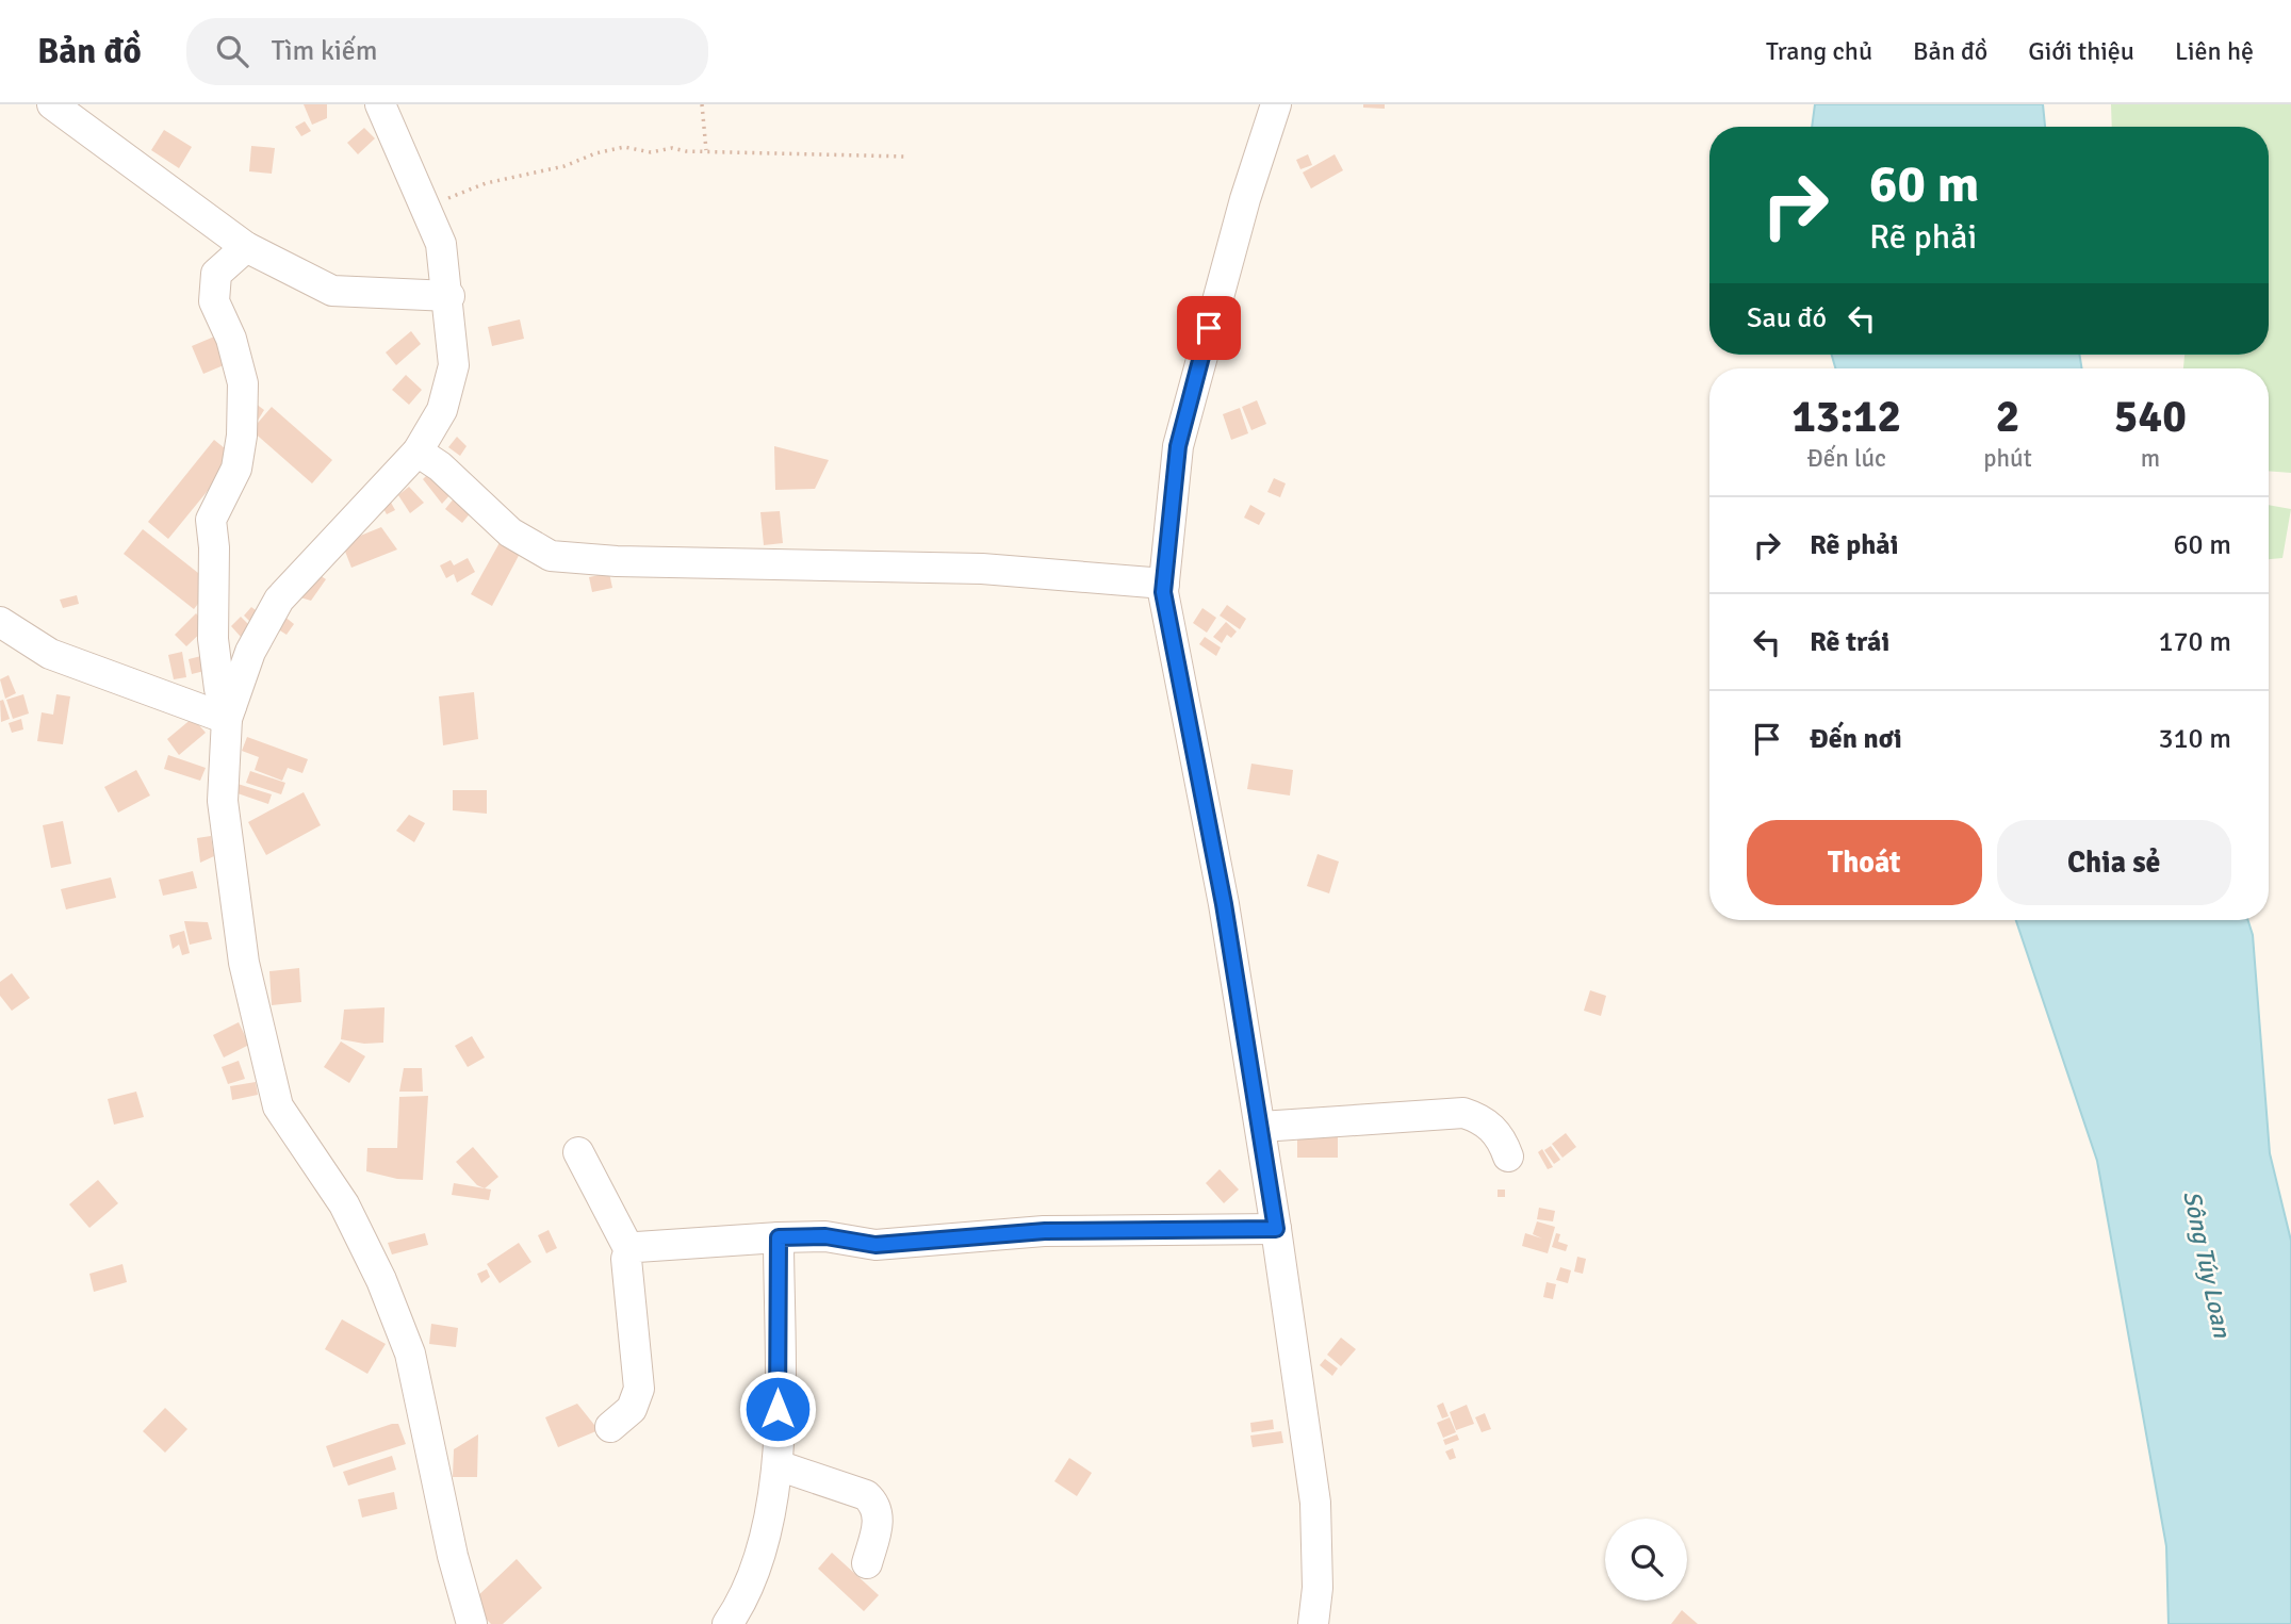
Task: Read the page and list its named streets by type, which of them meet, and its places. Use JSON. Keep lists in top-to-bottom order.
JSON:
{
  "water": ["Sông Túy Loan"],
  "page": {
    "header": "Bản đồ",
    "search": "Tìm kiếm",
    "nav": [
      "Trang chủ",
      "Bản đồ",
      "Giới thiệu",
      "Liên hệ"
    ],
    "turn": ["60 m", "Rẽ phải"],
    "then": "Sau đó",
    "eta": [
      "13:12",
      "Đến lúc",
      "2",
      "phút",
      "540",
      "m"
    ],
    "list": [
      {
        "name": "Rẽ phải",
        "value": "60 m"
      },
      {
        "name": "Rẽ trái",
        "value": "170 m"
      },
      {
        "name": "Đến nơi",
        "value": "310 m"
      }
    ],
    "buttons": ["Thoát", "Chia sẻ"]
  }
}
